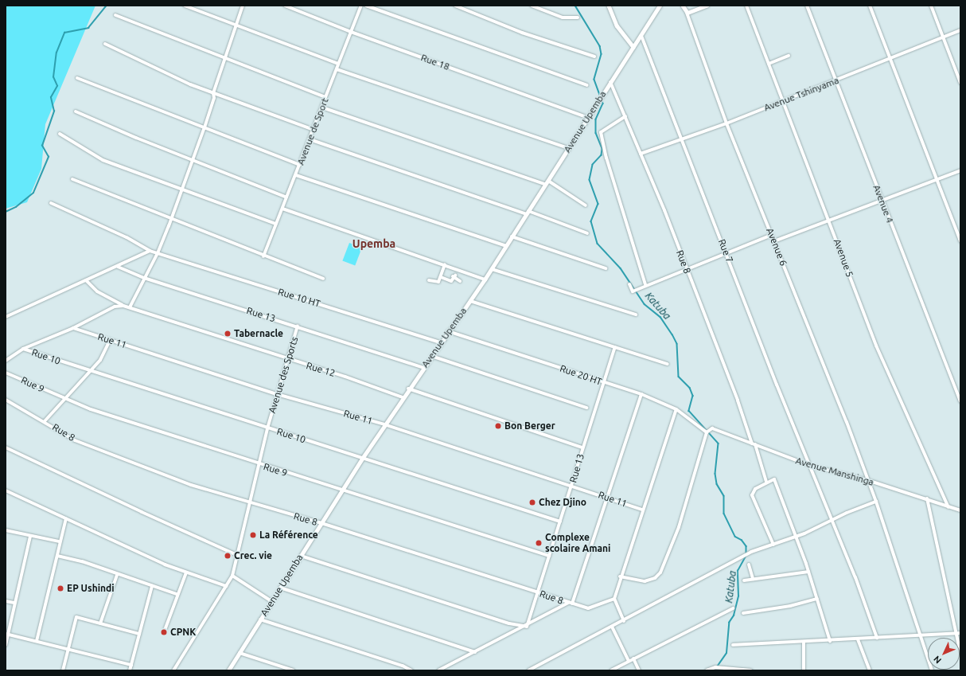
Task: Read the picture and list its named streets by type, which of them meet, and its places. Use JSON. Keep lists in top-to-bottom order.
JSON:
{
  "streets": {
    "street": [
      "Rue 18",
      "Avenue Tshinyama",
      "Avenue Upemba",
      "Avenue de Sport",
      "Avenue 4",
      "Avenue 6",
      "Rue 7",
      "Avenue 5",
      "Rue 8",
      "Rue 10 HT",
      "Rue 13",
      "Rue 11",
      "Rue 10",
      "Rue 12",
      "Avenue des Sports",
      "Rue 20 HT",
      "Rue 9",
      "Avenue Manshinga"
    ]
  },
  "crossings": [
    ["Rue 18", "Avenue Upemba"],
    ["Rue 18", "Avenue de Sport"],
    ["Avenue Tshinyama", "Avenue 4"],
    ["Avenue Tshinyama", "Avenue 6"],
    ["Avenue Tshinyama", "Rue 7"],
    ["Avenue Tshinyama", "Avenue 5"],
    ["Avenue Tshinyama", "Rue 8"],
    ["Avenue Upemba", "Rue 7"],
    ["Avenue Upemba", "Rue 8"],
    ["Avenue Upemba", "Rue 10 HT"],
    ["Avenue Upemba", "Rue 13"],
    ["Avenue Upemba", "Rue 11"],
    ["Avenue Upemba", "Rue 10"],
    ["Avenue Upemba", "Rue 12"],
    ["Avenue Upemba", "Rue 20 HT"],
    ["Avenue Upemba", "Rue 9"],
    ["Avenue 6", "Avenue Manshinga"],
    ["Rue 7", "Avenue Manshinga"],
    ["Avenue 5", "Avenue Manshinga"],
    ["Rue 8", "Rue 13"],
    ["Rue 8", "Avenue des Sports"],
    ["Rue 8", "Avenue Manshinga"],
    ["Rue 13", "Rue 11"],
    ["Rue 13", "Rue 10"],
    ["Rue 13", "Avenue des Sports"],
    ["Rue 13", "Rue 20 HT"],
    ["Rue 13", "Rue 9"],
    ["Rue 11", "Avenue des Sports"],
    ["Rue 10", "Avenue des Sports"],
    ["Rue 12", "Avenue des Sports"],
    ["Avenue des Sports", "Rue 9"],
    ["Rue 20 HT", "Avenue Manshinga"]
  ],
  "districts": ["Upemba"],
  "water": ["Katuba"],
  "places": [
    "Tabernacle",
    "Bon Berger",
    "Chez Djino",
    "La Référence",
    "Complexe scolaire Amani",
    "Crec. vie",
    "EP Ushindi",
    "CPNK"
  ],
  "north": "bottom left"
}
